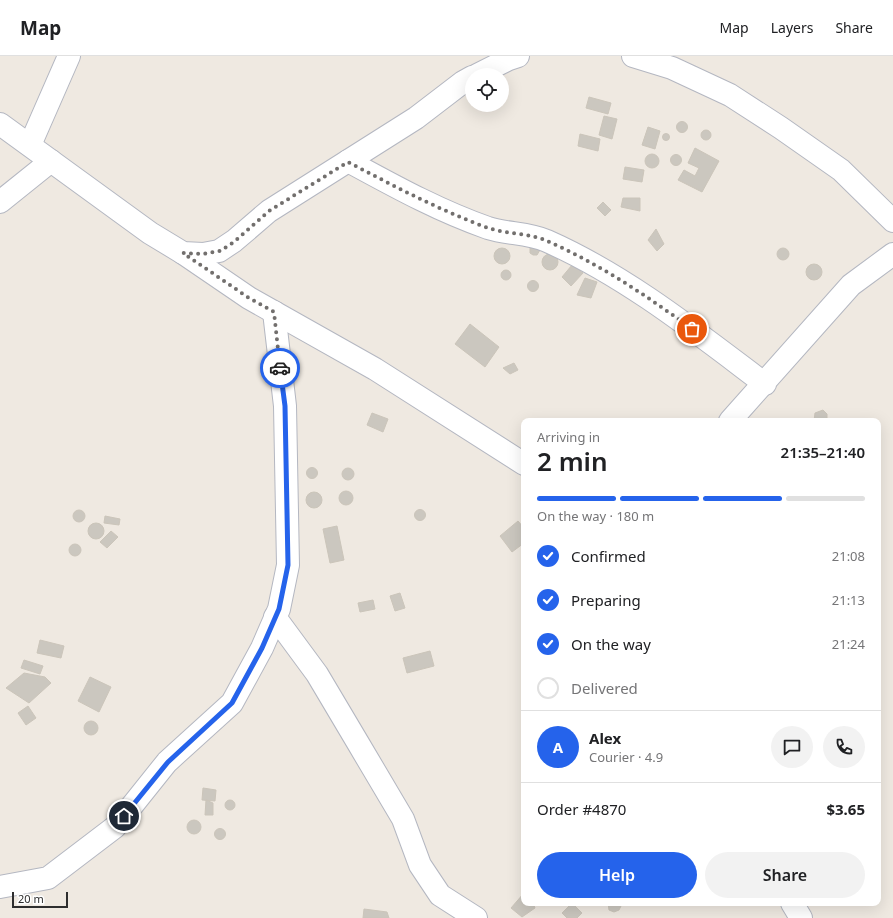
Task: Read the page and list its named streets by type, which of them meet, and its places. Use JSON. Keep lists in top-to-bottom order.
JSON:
{
  "scale_bar": "20 m",
  "page": {
    "header": "Map",
    "nav": ["Map", "Layers", "Share"],
    "heading": ["2 min", "Arriving in", "21:35–21:40"],
    "panel": [
      "Alex",
      "Courier · 4.9",
      "Order #4870",
      "$3.65"
    ],
    "bar": "On the way · 180 m",
    "list": [
      ["Confirmed", "21:08"],
      ["Preparing", "21:13"],
      ["On the way", "21:24"],
      "Delivered"
    ],
    "round": "A",
    "buttons": ["Help", "Share"],
    "scale": "20 m"
  }
}
